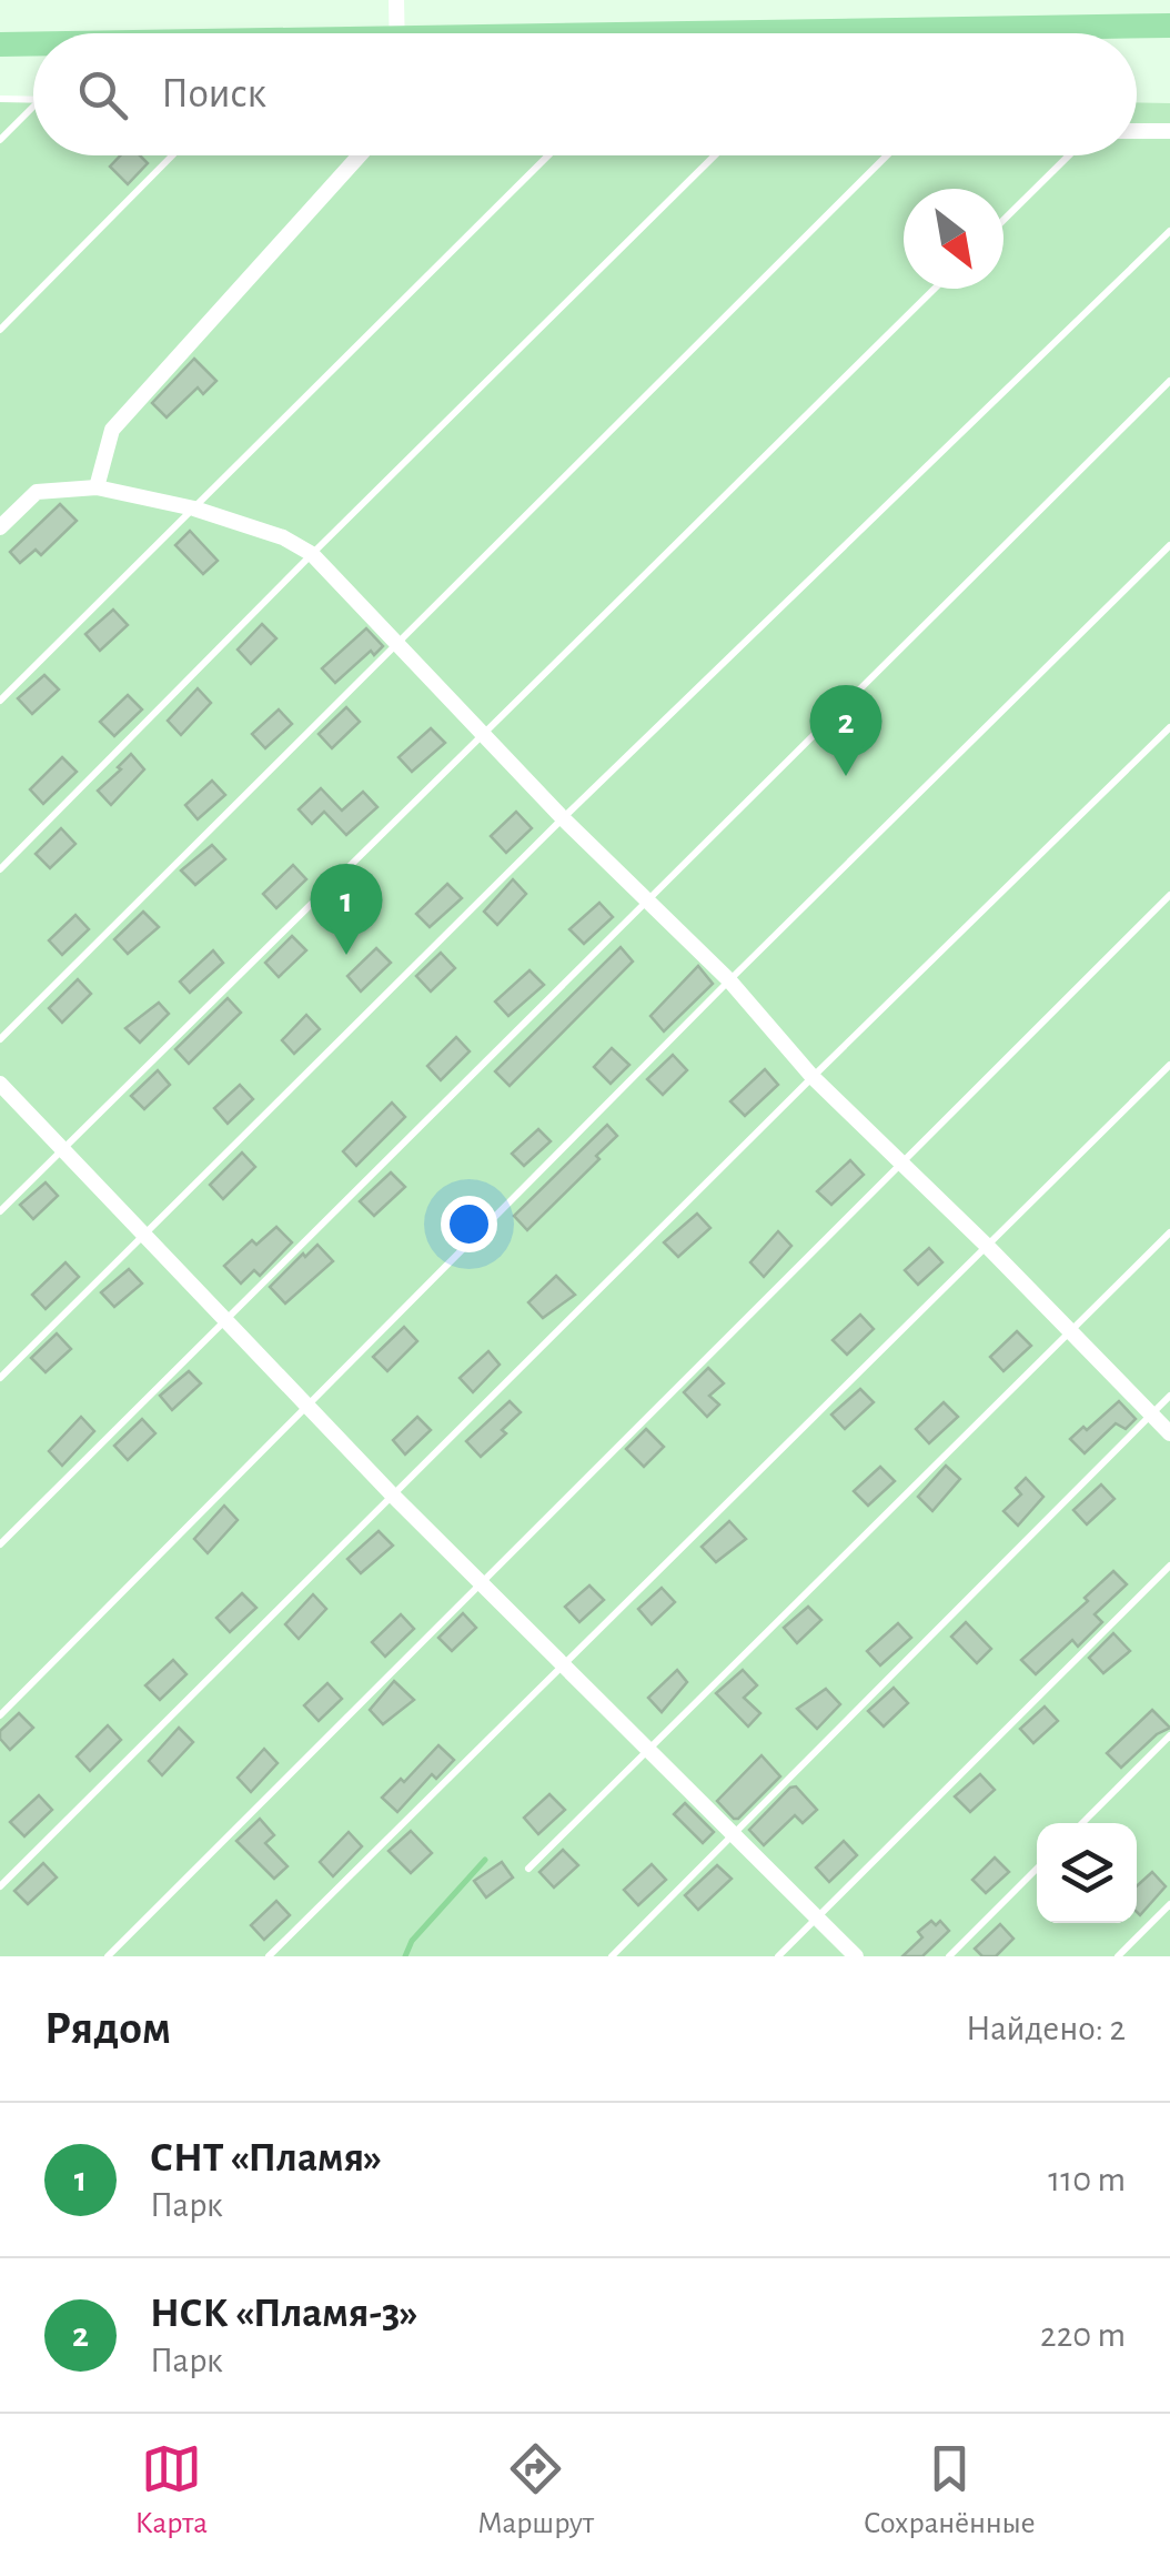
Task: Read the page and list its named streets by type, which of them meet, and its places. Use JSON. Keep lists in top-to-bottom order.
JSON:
{
  "north": "bottom right",
  "page": {
    "search": "Поиск",
    "pins": ["2", "1"],
    "heading": ["Рядом", "Найдено: 2"],
    "list": [
      {
        "mark": "1",
        "name": "СНТ «Пламя»",
        "note": "Парк",
        "value": "110 m"
      },
      {
        "mark": "2",
        "name": "НСК «Пламя-3»",
        "note": "Парк",
        "value": "220 m"
      }
    ],
    "nav": ["Карта", "Маршрут", "Сохранённые"]
  }
}
